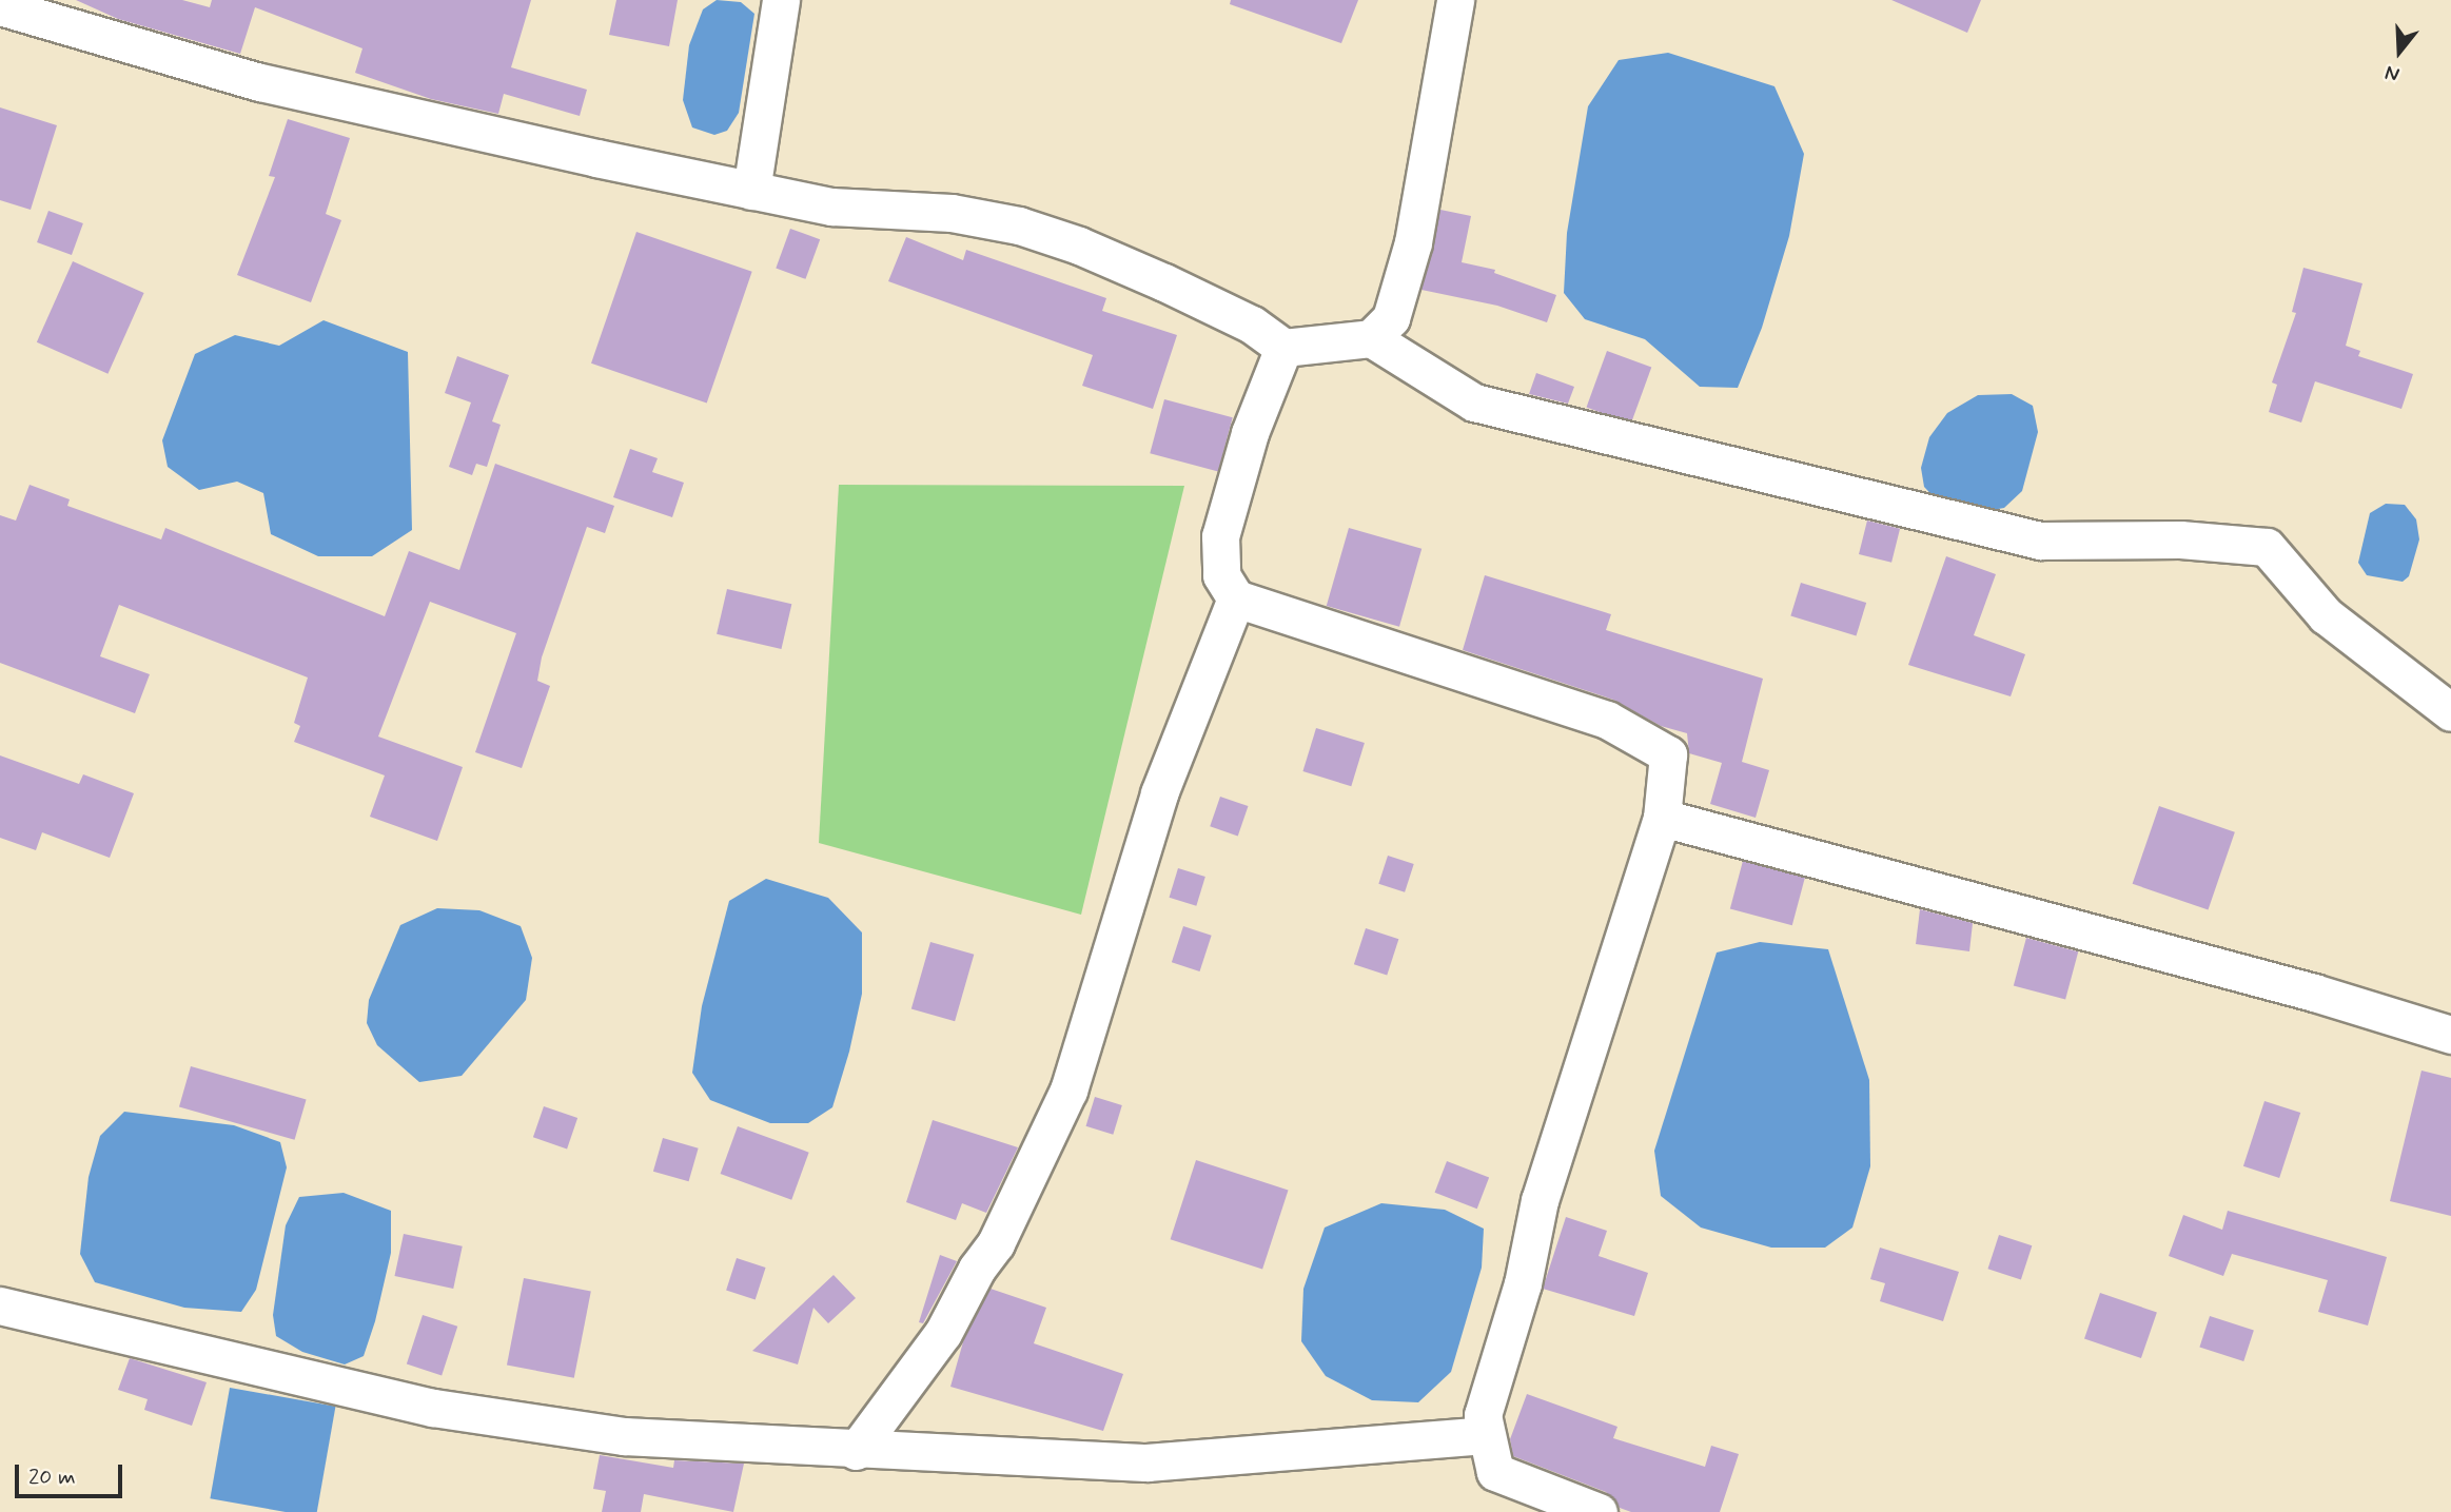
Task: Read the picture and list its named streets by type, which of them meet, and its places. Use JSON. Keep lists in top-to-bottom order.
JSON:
{
  "scale_bar": "20 m",
  "north": "bottom"
}
